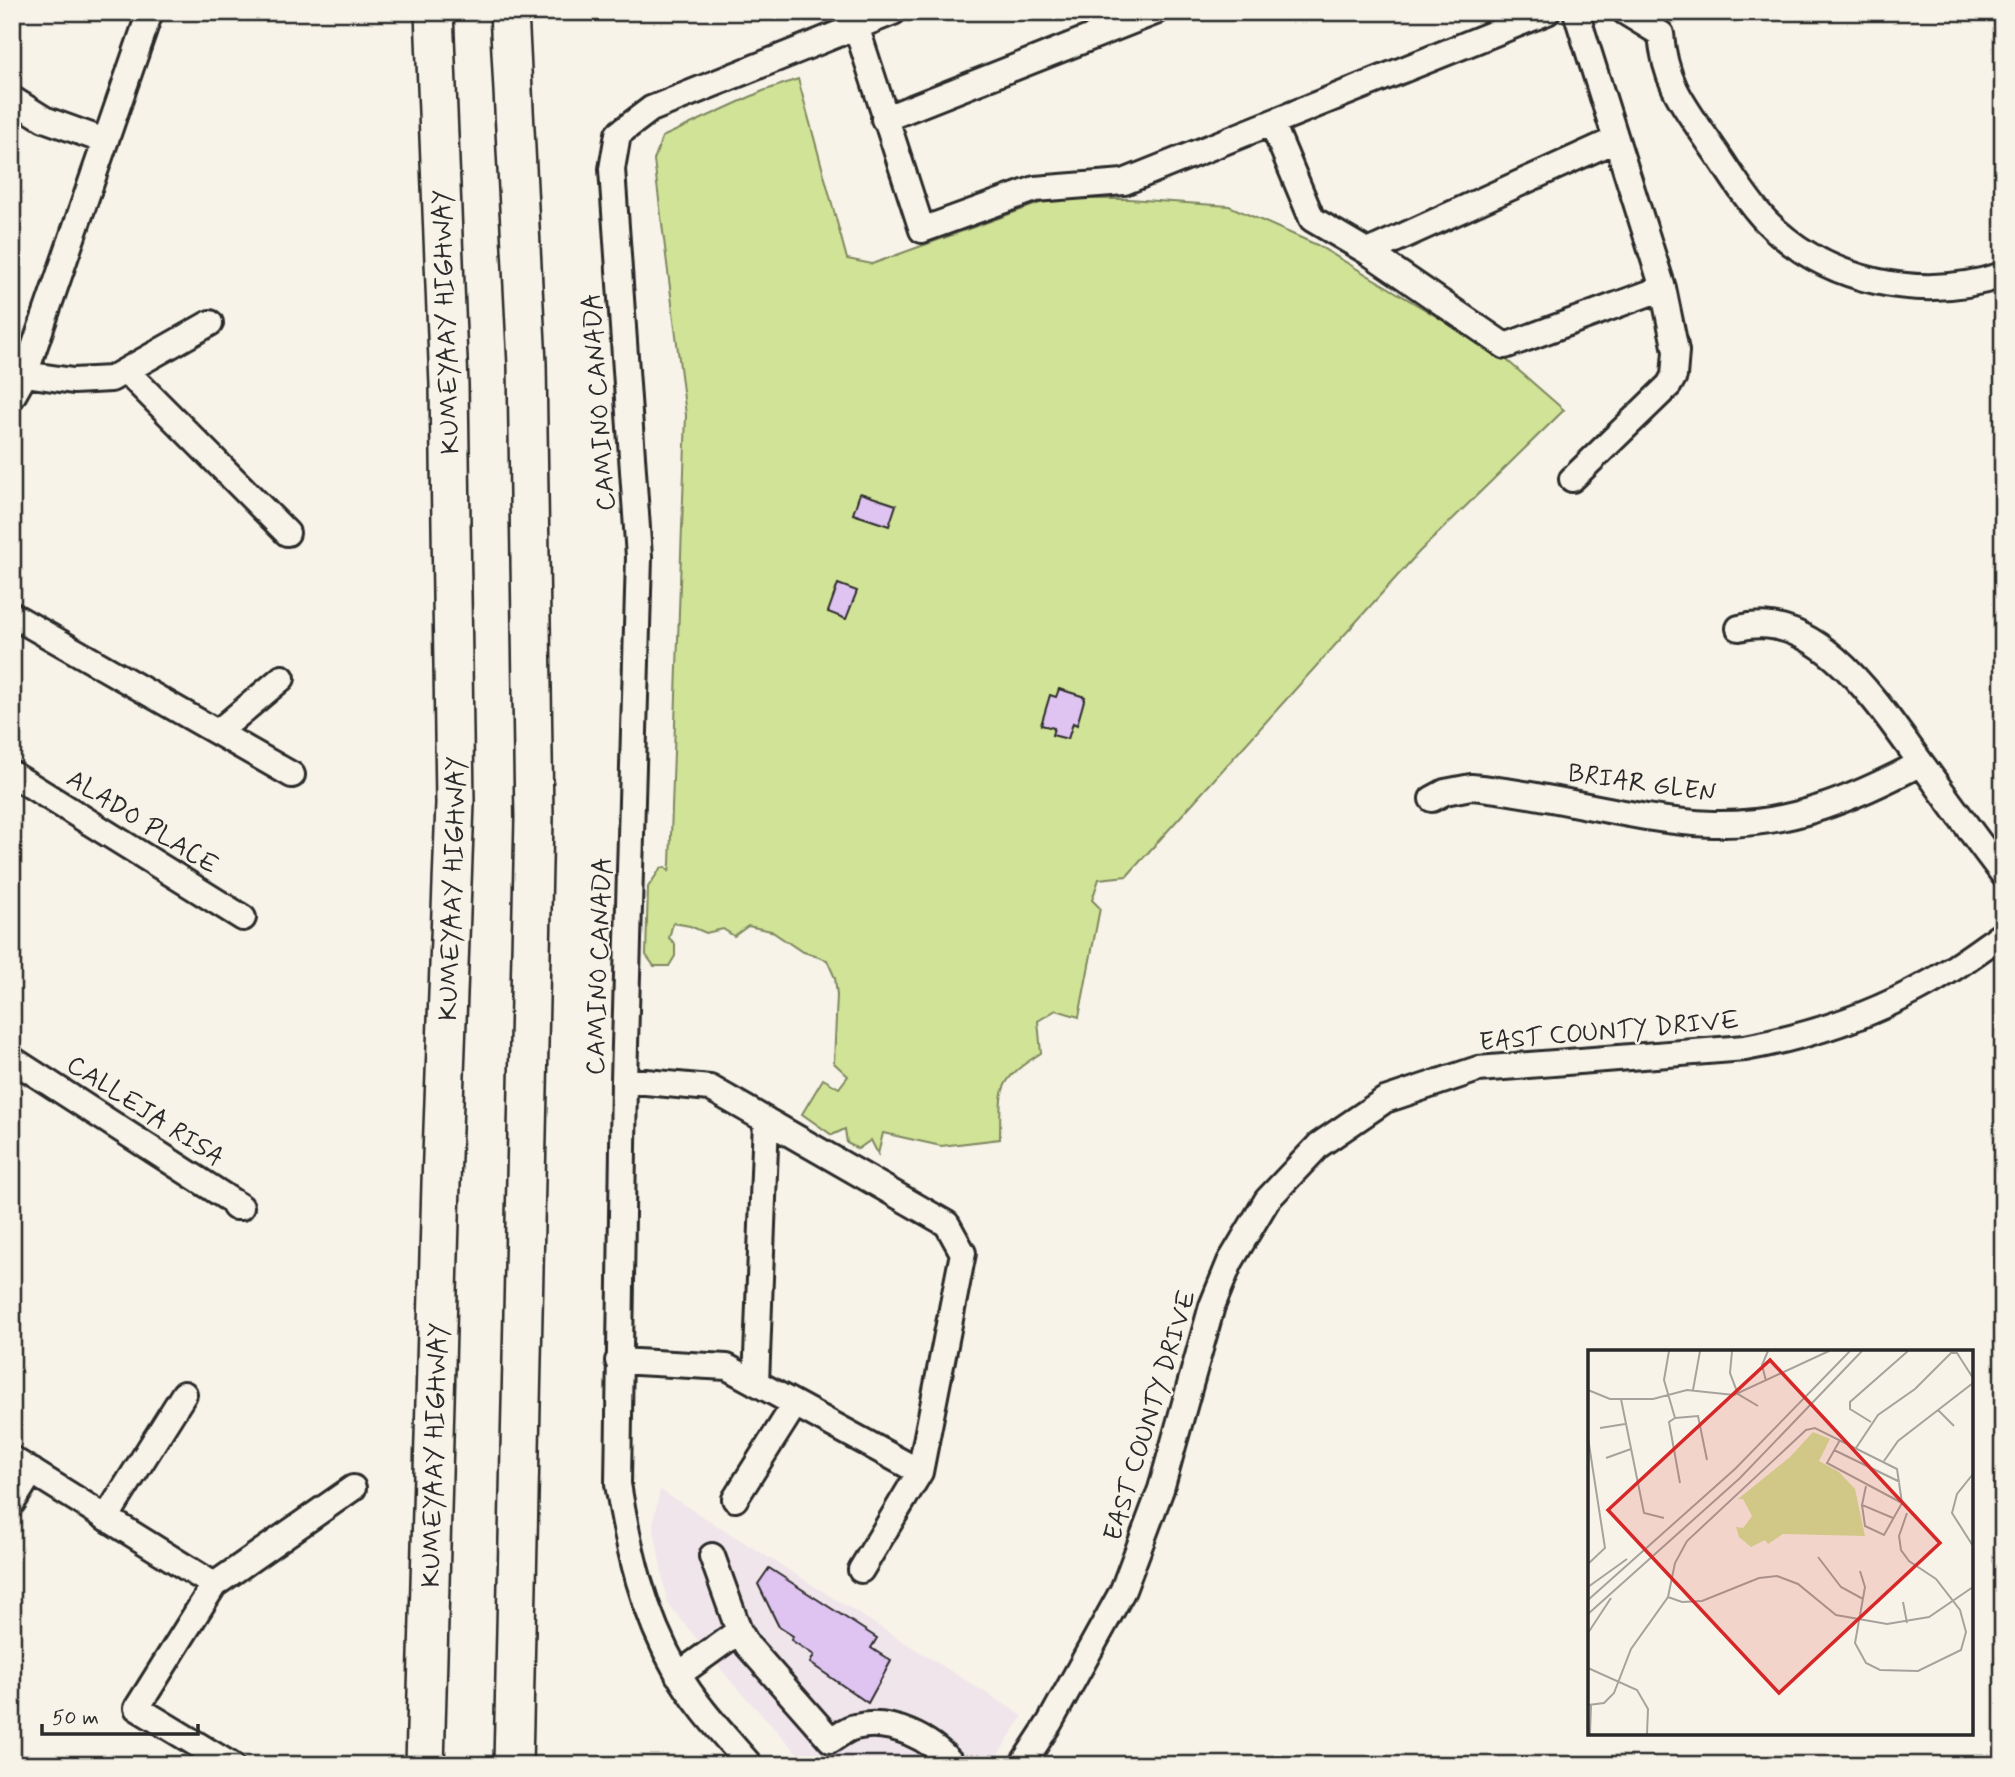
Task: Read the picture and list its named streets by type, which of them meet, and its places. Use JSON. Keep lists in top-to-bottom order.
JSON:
{
  "streets": {
    "highway": ["KUMEYAAY HIGHWAY"],
    "street": [
      "CAMINO CANADA",
      "BRIAR GLEN",
      "ALADO PLACE",
      "EAST COUNTY DRIVE",
      "CALLEJA RISA"
    ]
  },
  "scale_bar": "50 m"
}
